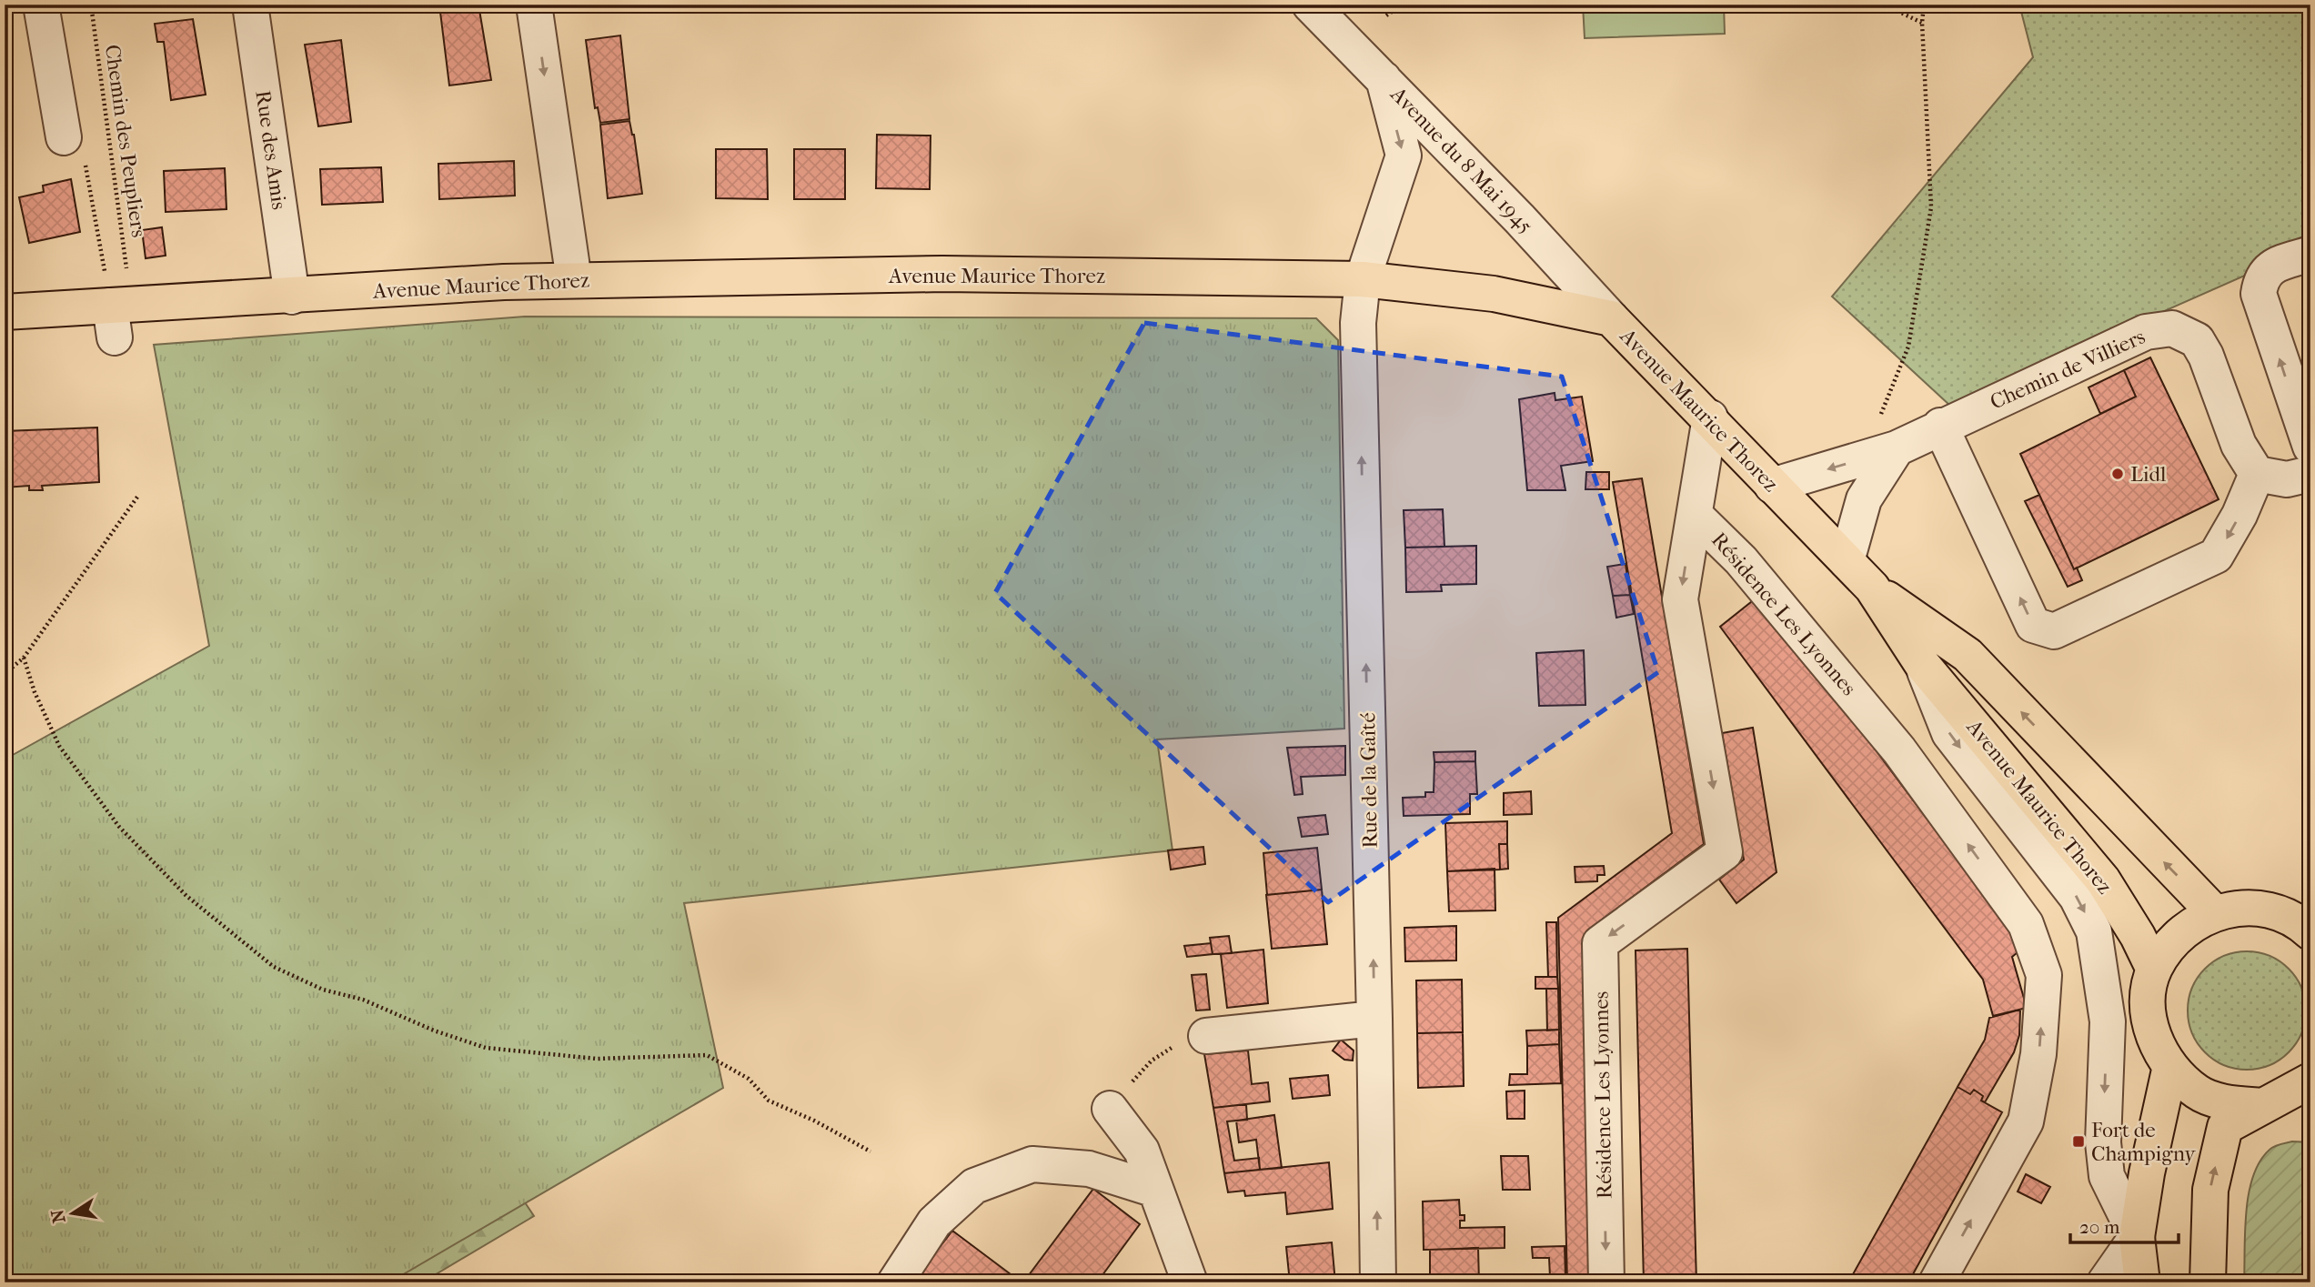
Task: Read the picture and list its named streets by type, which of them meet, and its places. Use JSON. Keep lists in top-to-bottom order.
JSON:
{
  "streets": {
    "main road": ["Avenue Maurice Thorez"],
    "street": [
      "Rue des Amis",
      "Avenue du 8 Mai 1945",
      "Chemin de Villiers",
      "Résidence Les Lyonnes",
      "Rue de la Gaîté"
    ],
    "path": ["Chemin des Peupliers"]
  },
  "crossings": [
    ["Rue des Amis", "Avenue Maurice Thorez"],
    ["Avenue du 8 Mai 1945", "Avenue Maurice Thorez"],
    ["Avenue du 8 Mai 1945", "Rue de la Gaîté"],
    ["Avenue Maurice Thorez", "Chemin de Villiers"],
    ["Avenue Maurice Thorez", "Rue de la Gaîté"]
  ],
  "places": {
    "other": ["Lidl"],
    "transit": ["Fort de Champigny"]
  },
  "scale_bar": "20 m",
  "north": "left"
}
